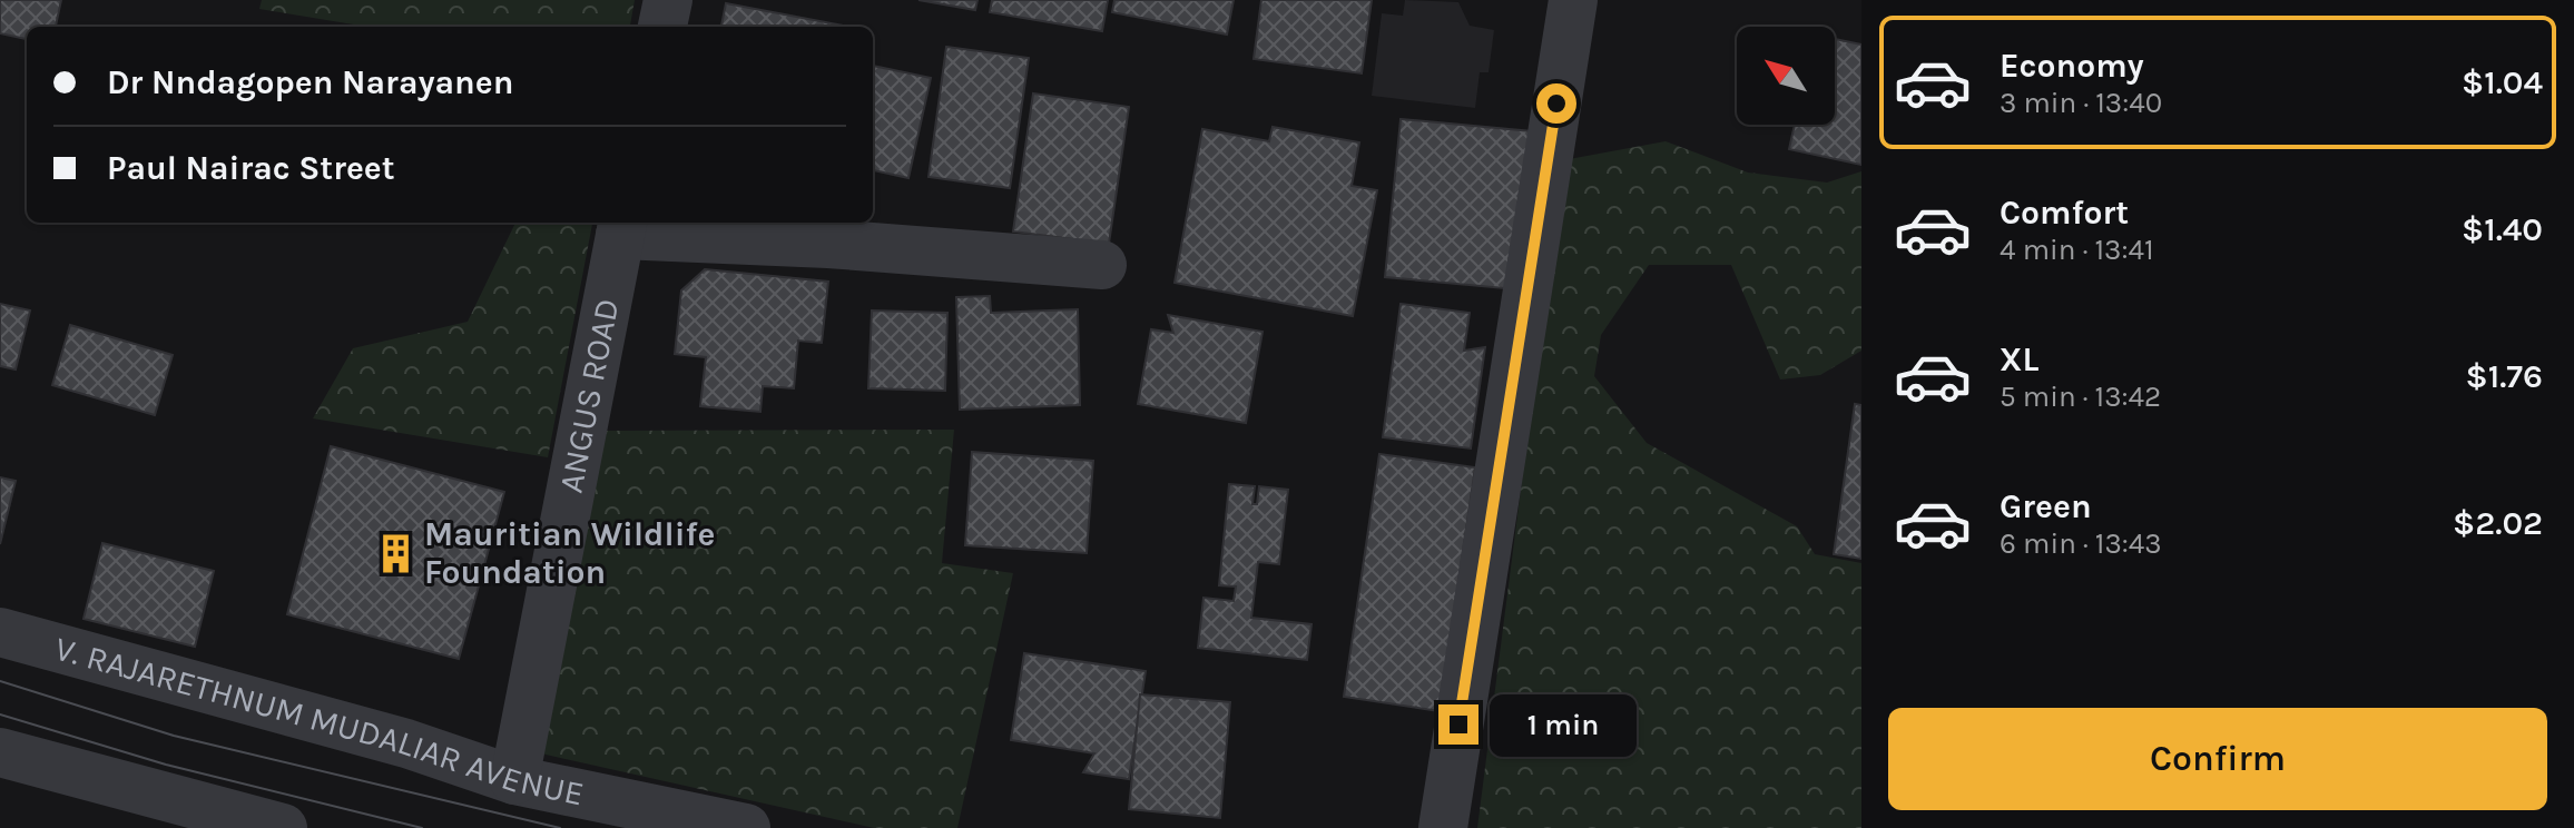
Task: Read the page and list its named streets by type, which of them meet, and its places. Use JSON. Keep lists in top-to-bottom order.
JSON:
{
  "streets": {
    "street": ["ANGUS ROAD", "V. RAJARETHNUM MUDALIAR AVENUE"]
  },
  "crossings": [
    ["ANGUS ROAD", "V. RAJARETHNUM MUDALIAR AVENUE"]
  ],
  "places": {
    "building": ["Mauritian Wildlife Foundation"]
  },
  "north": "top left",
  "page": {
    "list": [
      {
        "name": "Economy",
        "note": "3 min · 13:40",
        "value": "$1.04"
      },
      {
        "name": "Comfort",
        "note": "4 min · 13:41",
        "value": "$1.40"
      },
      {
        "name": "XL",
        "note": "5 min · 13:42",
        "value": "$1.76"
      },
      {
        "name": "Green",
        "note": "6 min · 13:43",
        "value": "$2.02"
      }
    ],
    "banner": ["Dr Nndagopen Narayanen", "Paul Nairac Street"],
    "buttons": "Confirm",
    "bubble": "1 min"
  }
}
